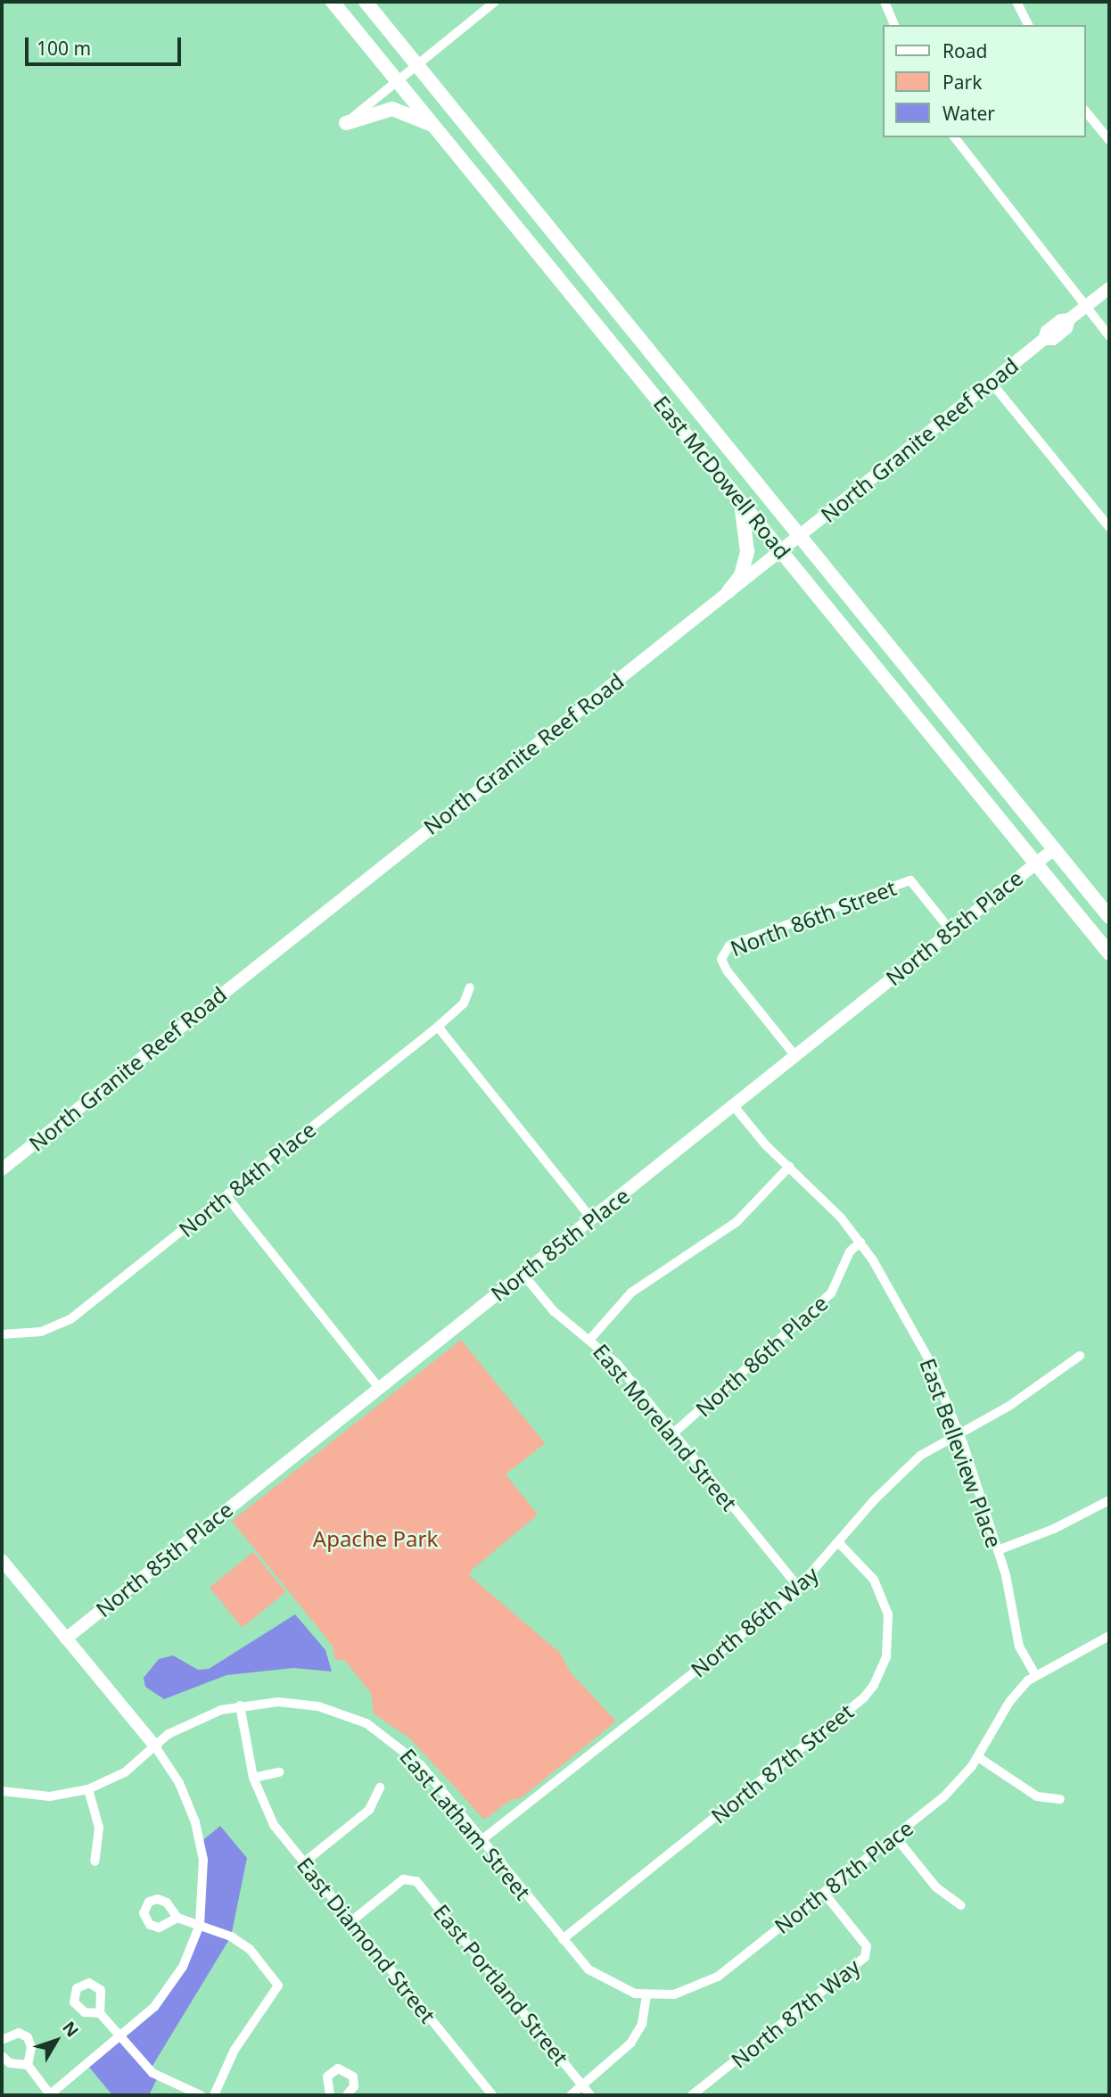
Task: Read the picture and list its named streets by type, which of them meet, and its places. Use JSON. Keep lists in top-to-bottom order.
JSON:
{
  "streets": {
    "main road": ["East McDowell Road"],
    "street": [
      "North Granite Reef Road",
      "North 86th Street",
      "North 85th Place",
      "North 84th Place",
      "North 86th Place",
      "East Moreland Street",
      "East Belleview Place",
      "North 86th Way",
      "North 87th Street",
      "East Latham Street",
      "North 87th Place",
      "East Diamond Street",
      "East Portland Street",
      "North 87th Way"
    ]
  },
  "crossings": [
    ["North Granite Reef Road", "East McDowell Road"],
    ["East McDowell Road", "North 85th Place"],
    ["North 86th Street", "North 85th Place"],
    ["North 85th Place", "East Moreland Street"],
    ["North 85th Place", "East Belleview Place"],
    ["North 86th Place", "East Moreland Street"],
    ["North 86th Place", "East Belleview Place"],
    ["East Moreland Street", "North 86th Way"],
    ["East Belleview Place", "North 86th Way"],
    ["East Belleview Place", "North 87th Place"],
    ["North 86th Way", "North 87th Street"],
    ["North 86th Way", "East Latham Street"],
    ["North 87th Street", "East Latham Street"],
    ["East Latham Street", "North 87th Place"],
    ["East Latham Street", "East Diamond Street"],
    ["North 87th Place", "North 87th Way"],
    ["East Diamond Street", "East Portland Street"]
  ],
  "parks": ["Apache Park"],
  "legend": ["Road", "Park", "Water"],
  "scale_bar": "100 m",
  "north": "top right"
}
